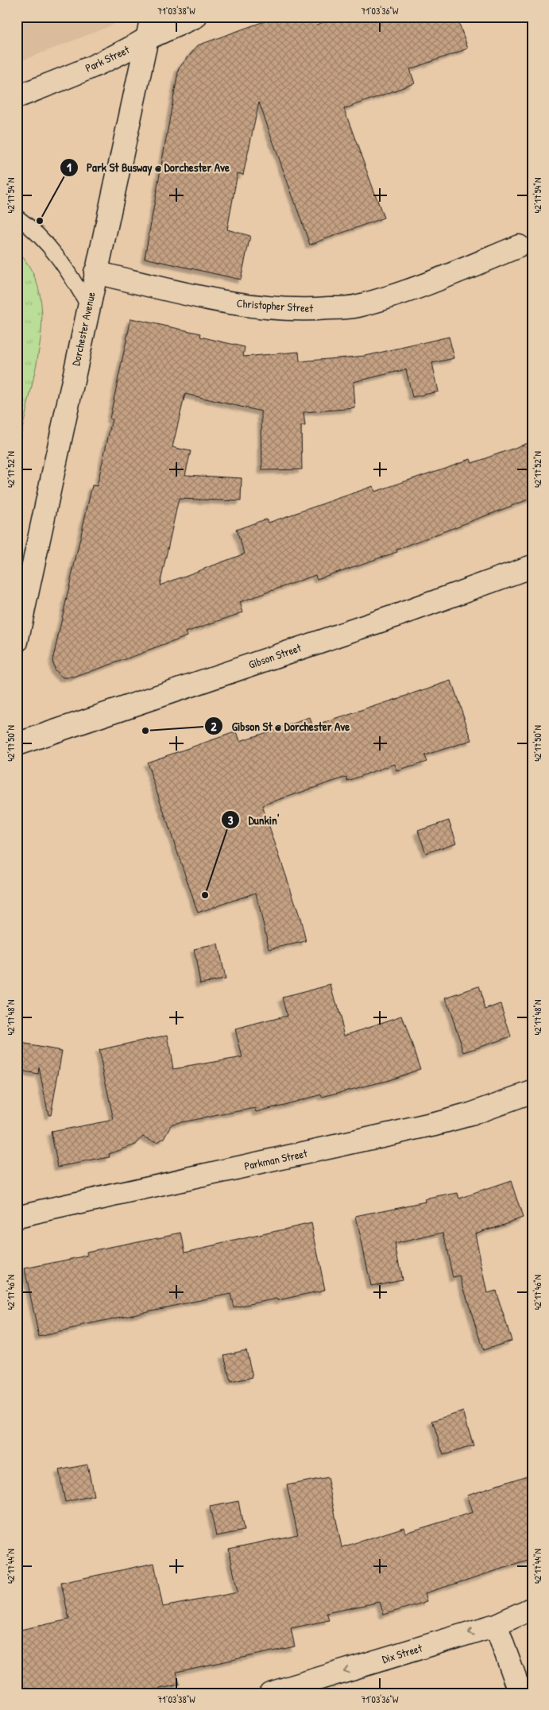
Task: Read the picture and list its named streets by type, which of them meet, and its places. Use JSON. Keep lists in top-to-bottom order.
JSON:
{
  "streets": {
    "street": [
      "Park Street",
      "Christopher Street",
      "Dorchester Avenue",
      "Gibson Street",
      "Parkman Street",
      "Dix Street"
    ]
  },
  "crossings": [
    ["Park Street", "Dorchester Avenue"],
    ["Christopher Street", "Dorchester Avenue"]
  ],
  "one_way": ["Dix Street"],
  "places": ["Park St Busway @ Dorchester Ave", "Gibson St @ Dorchester Ave", "Dunkin'"],
  "coordinates": [
    "71°03'38\"W",
    "71°03'36\"W",
    "42°17'54\"N",
    "42°17'52\"N",
    "42°17'50\"N",
    "42°17'48\"N",
    "42°17'46\"N",
    "42°17'44\"N"
  ]
}
